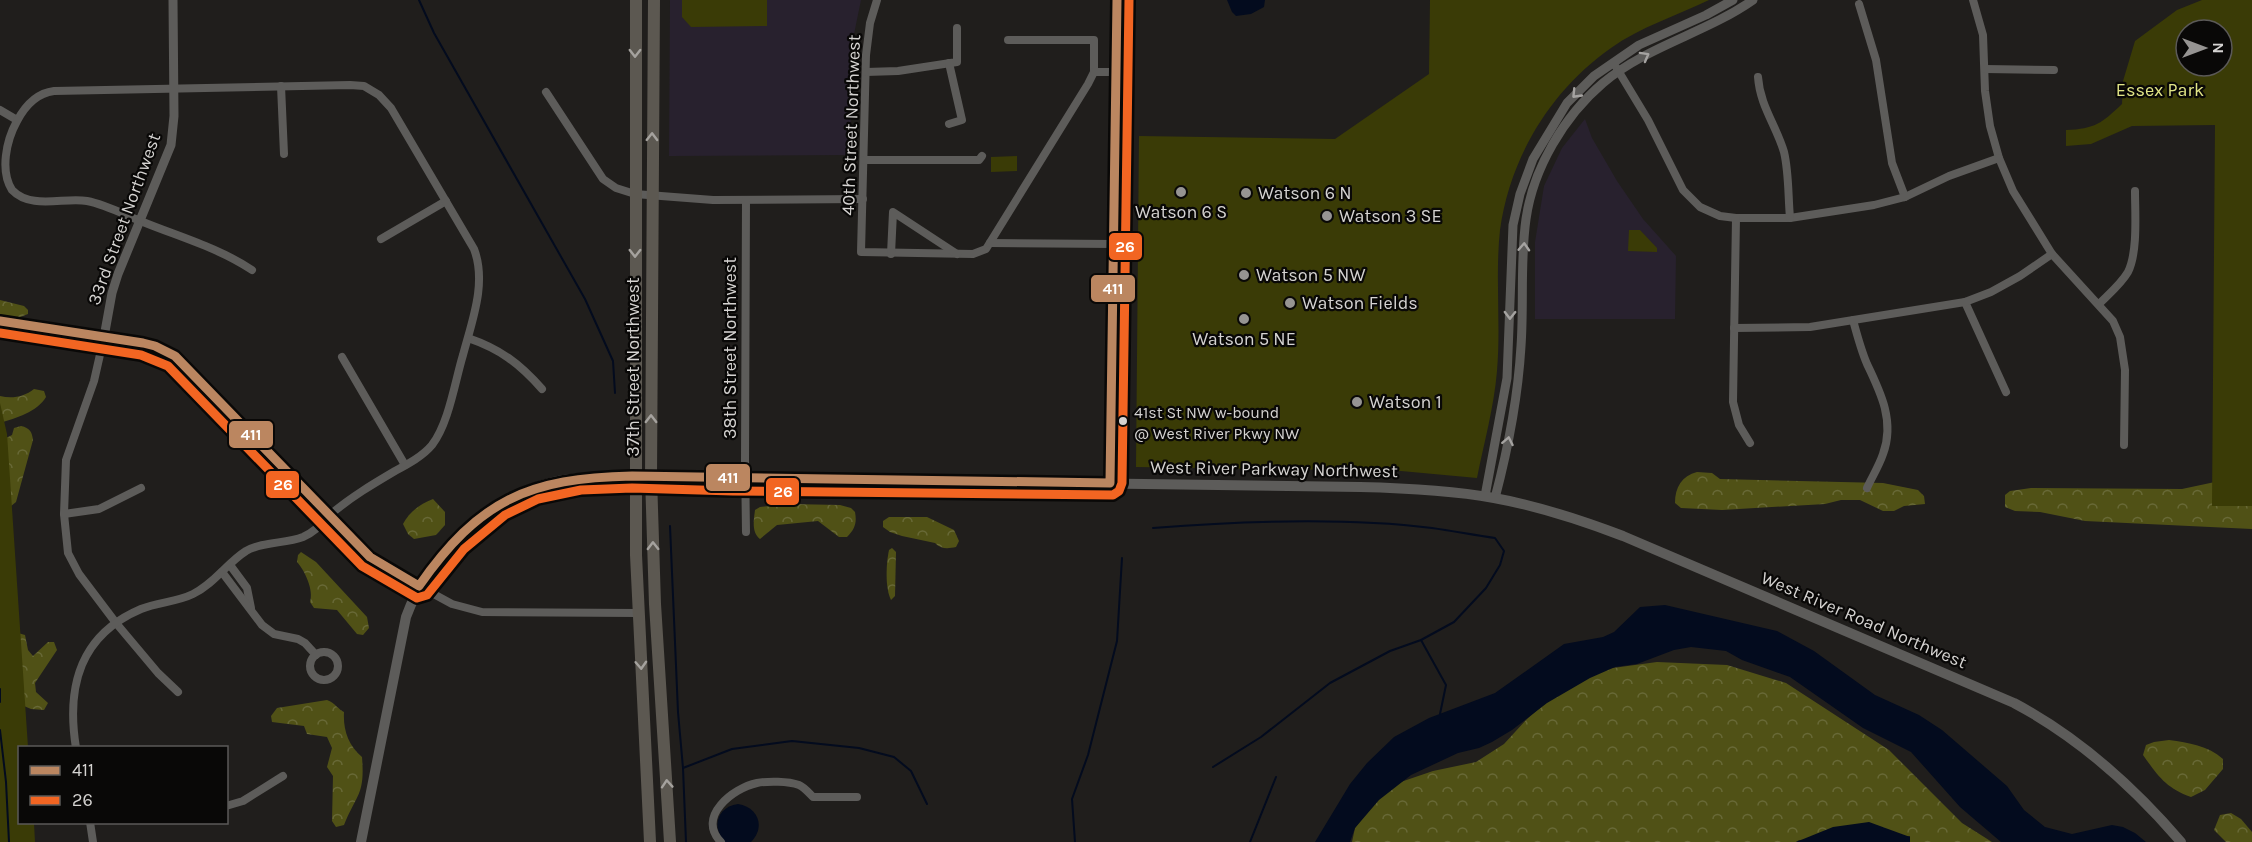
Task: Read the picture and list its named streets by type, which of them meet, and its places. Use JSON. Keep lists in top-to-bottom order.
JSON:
{
  "streets": {
    "main road": ["37th Street Northwest", "West River Parkway Northwest", "West River Road Northwest"],
    "street": ["40th Street Northwest", "33rd Street Northwest", "38th Street Northwest"]
  },
  "crossings": [
    ["38th Street Northwest", "West River Parkway Northwest"],
    ["37th Street Northwest", "West River Parkway Northwest"],
    ["West River Parkway Northwest", "West River Road Northwest"]
  ],
  "parks": ["Essex Park"],
  "places": [
    "Watson 6 S",
    "Watson 6 N",
    "Watson 3 SE",
    "Watson 5 NW",
    "Watson Fields",
    "Watson 5 NE",
    "Watson 1",
    "41st St NW w-bound @ West River Pkwy NW"
  ],
  "lines": ["transit line 411", "transit line 26"],
  "legend": ["411", "26"],
  "north": "right"
}
